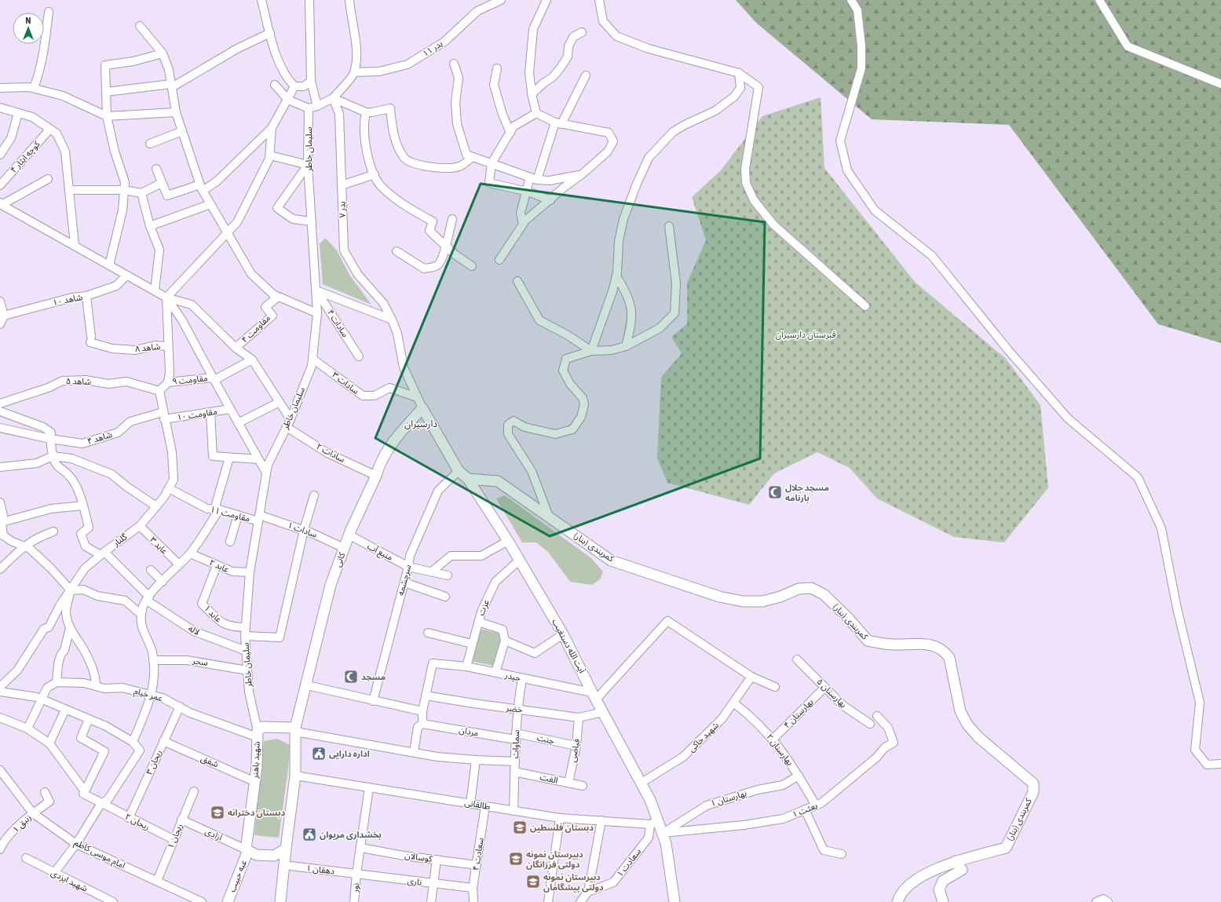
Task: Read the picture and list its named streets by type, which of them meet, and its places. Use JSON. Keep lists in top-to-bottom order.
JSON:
{
  "streets": {
    "street": [
      "بدر ۱۱",
      "سلیمان خاطر",
      "کوچه ایثار ۴",
      "بدر ۷",
      "شاهد ۱۰",
      "سادات ۴",
      "مقاومت ۴",
      "شاهد ۸",
      "مقاومت ۹",
      "شاهد ۵",
      "سادات ۳",
      "مقاومت ۱۰",
      "شاهد ۴",
      "سادات ۲",
      "مقاومت ۱۱",
      "سادات ۱",
      "گلنار",
      "عابد ۳",
      "کمربندی (بنار)",
      "منبع آب",
      "کانی",
      "عابد ۲",
      "سرچشمه",
      "عزت",
      "عابد ۱",
      "لاله",
      "آیت الله دستغیب",
      "سحر",
      "حیدر",
      "بهارستان ۵",
      "عمر خیام",
      "خضر",
      "بهارستان ۴",
      "مردان",
      "شهید خاکی",
      "جنت",
      "سماوات",
      "بهارستان ۲",
      "فیاضی",
      "شهید باهنر",
      "شفق",
      "ریحان ۳",
      "الفت",
      "بهارستان ۱",
      "طالقانی",
      "بعثت ۱",
      "ریحان ۲",
      "زنبق ۱",
      "آزادی",
      "ریحان ۱",
      "امام موسی کاظم",
      "سعادت ۴",
      "کوسالان",
      "سعادت ۱",
      "دهقان ۱",
      "عبه حبیب",
      "شهید ایزدی",
      "ناری",
      "نور"
    ]
  },
  "crossings": [
    ["سلیمان خاطر", "سادات ۴"],
    ["سلیمان خاطر", "سادات ۳"],
    ["سلیمان خاطر", "سادات ۲"],
    ["سلیمان خاطر", "مقاومت ۱۱"],
    ["سلیمان خاطر", "سادات ۱"],
    ["سلیمان خاطر", "عابد ۲"],
    ["سلیمان خاطر", "عابد ۱"],
    ["سلیمان خاطر", "لاله"],
    ["سلیمان خاطر", "سحر"],
    ["سلیمان خاطر", "عمر خیام"],
    ["سلیمان خاطر", "شهید باهنر"],
    ["بدر ۷", "سادات ۳"],
    ["بدر ۷", "کانی"],
    ["بدر ۷", "آیت الله دستغیب"],
    ["شاهد ۱۰", "شاهد ۸"],
    ["شاهد ۵", "گلنار"],
    ["مقاومت ۱۰", "شاهد ۴"],
    ["مقاومت ۱۰", "گلنار"],
    ["شاهد ۴", "گلنار"],
    ["سادات ۲", "کانی"],
    ["مقاومت ۱۱", "سادات ۱"],
    ["مقاومت ۱۱", "گلنار"],
    ["سادات ۱", "کانی"],
    ["گلنار", "عابد ۳"],
    ["گلنار", "لاله"],
    ["کمربندی (بنار)", "آیت الله دستغیب"],
    ["منبع آب", "کانی"],
    ["منبع آب", "سرچشمه"],
    ["کانی", "آیت الله دستغیب"],
    ["کانی", "شهید باهنر"],
    ["عابد ۲", "عابد ۱"],
    ["سرچشمه", "آیت الله دستغیب"],
    ["عزت", "آیت الله دستغیب"],
    ["عزت", "حیدر"],
    ["آیت الله دستغیب", "حیدر"],
    ["آیت الله دستغیب", "خضر"],
    ["آیت الله دستغیب", "شهید خاکی"],
    ["آیت الله دستغیب", "بهارستان ۱"],
    ["آیت الله دستغیب", "طالقانی"],
    ["آیت الله دستغیب", "بعثت ۱"],
    ["آیت الله دستغیب", "سعادت ۱"],
    ["حیدر", "خضر"],
    ["حیدر", "سماوات"],
    ["بهارستان ۵", "بهارستان ۴"],
    ["عمر خیام", "شهید باهنر"],
    ["عمر خیام", "ریحان ۳"],
    ["خضر", "سماوات"],
    ["خضر", "فیاضی"],
    ["بهارستان ۴", "بهارستان ۲"],
    ["مردان", "جنت"],
    ["مردان", "سماوات"],
    ["شهید خاکی", "بهارستان ۲"],
    ["جنت", "سماوات"],
    ["جنت", "فیاضی"],
    ["سماوات", "الفت"],
    ["سماوات", "طالقانی"],
    ["بهارستان ۲", "بهارستان ۱"],
    ["بهارستان ۲", "بعثت ۱"],
    ["فیاضی", "الفت"],
    ["شهید باهنر", "شفق"],
    ["شهید باهنر", "آزادی"],
    ["شهید باهنر", "عبه حبیب"],
    ["شفق", "ریحان ۳"],
    ["ریحان ۳", "ریحان ۲"],
    ["بهارستان ۱", "بعثت ۱"],
    ["طالقانی", "سعادت ۴"],
    ["طالقانی", "سعادت ۱"],
    ["طالقانی", "نور"],
    ["ریحان ۲", "ریحان ۱"],
    ["زنبق ۱", "امام موسی کاظم"],
    ["آزادی", "ریحان ۱"],
    ["آزادی", "عبه حبیب"],
    ["ریحان ۱", "امام موسی کاظم"],
    ["سعادت ۴", "کوسالان"],
    ["سعادت ۴", "ناری"],
    ["کوسالان", "نور"],
    ["دهقان ۱", "ناری"],
    ["دهقان ۱", "نور"],
    ["ناری", "نور"]
  ],
  "districts": ["دارسیران"],
  "parks": ["قبرستان دارسیران"],
  "places": {
    "mosque": ["مسجد جلال بارنامه", "مسجد"],
    "public building": ["اداره دارایی", "بخشداری مریوان"],
    "school or university": [
      "دبستان دخترانه",
      "دبستان فلسطین",
      "دبیرستان نمونه دولتی فرزانگان",
      "دبیرستان نمونه دولتی پیشگامان"
    ]
  },
  "north": "top"
}
